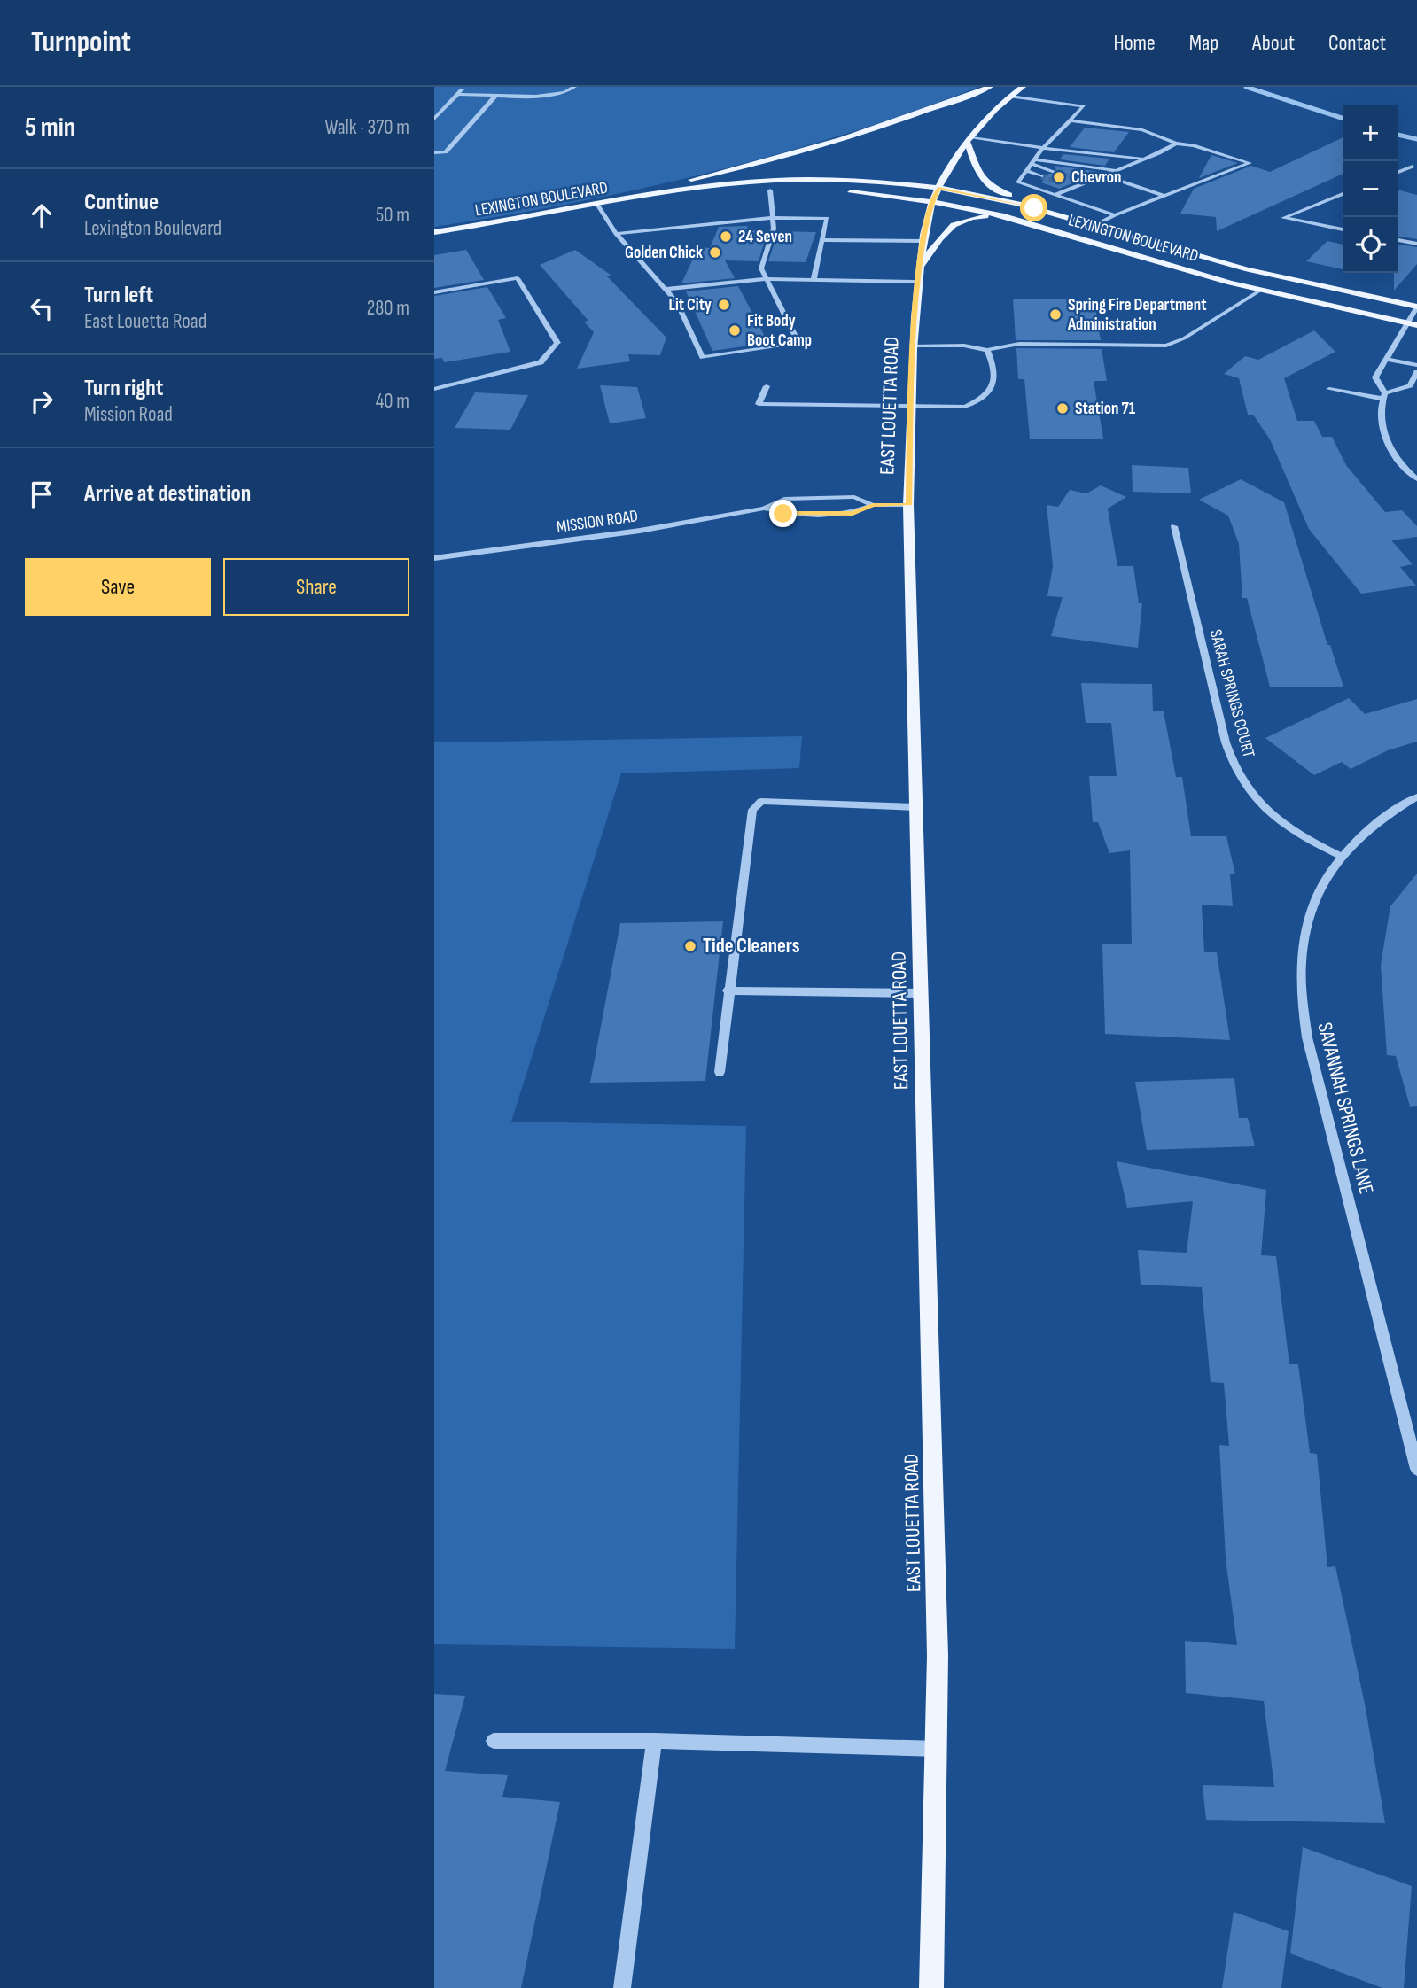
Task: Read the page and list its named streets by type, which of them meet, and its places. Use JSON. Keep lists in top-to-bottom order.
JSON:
{
  "streets": {
    "main road": ["LEXINGTON BOULEVARD", "EAST LOUETTA ROAD"],
    "street": ["MISSION ROAD", "SARAH SPRINGS COURT", "SAVANNAH SPRINGS LANE"]
  },
  "crossings": [
    ["LEXINGTON BOULEVARD", "EAST LOUETTA ROAD"],
    ["EAST LOUETTA ROAD", "MISSION ROAD"],
    ["SARAH SPRINGS COURT", "SAVANNAH SPRINGS LANE"]
  ],
  "places": [
    "Chevron",
    "24 Seven",
    "Golden Chick",
    "Lit City",
    "Spring Fire Department Administration",
    "Fit Body Boot Camp",
    "Station 71",
    "Tide Cleaners"
  ],
  "page": {
    "header": "Turnpoint",
    "nav": [
      "Home",
      "Map",
      "About",
      "Contact"
    ],
    "heading": ["5 min", "Walk · 370 m"],
    "map_buttons": ["+", "−"],
    "list": [
      ["Continue", "Lexington Boulevard", "50 m"],
      ["Turn left", "East Louetta Road", "280 m"],
      ["Turn right", "Mission Road", "40 m"],
      "Arrive at destination"
    ],
    "buttons": ["Save", "Share"]
  }
}
